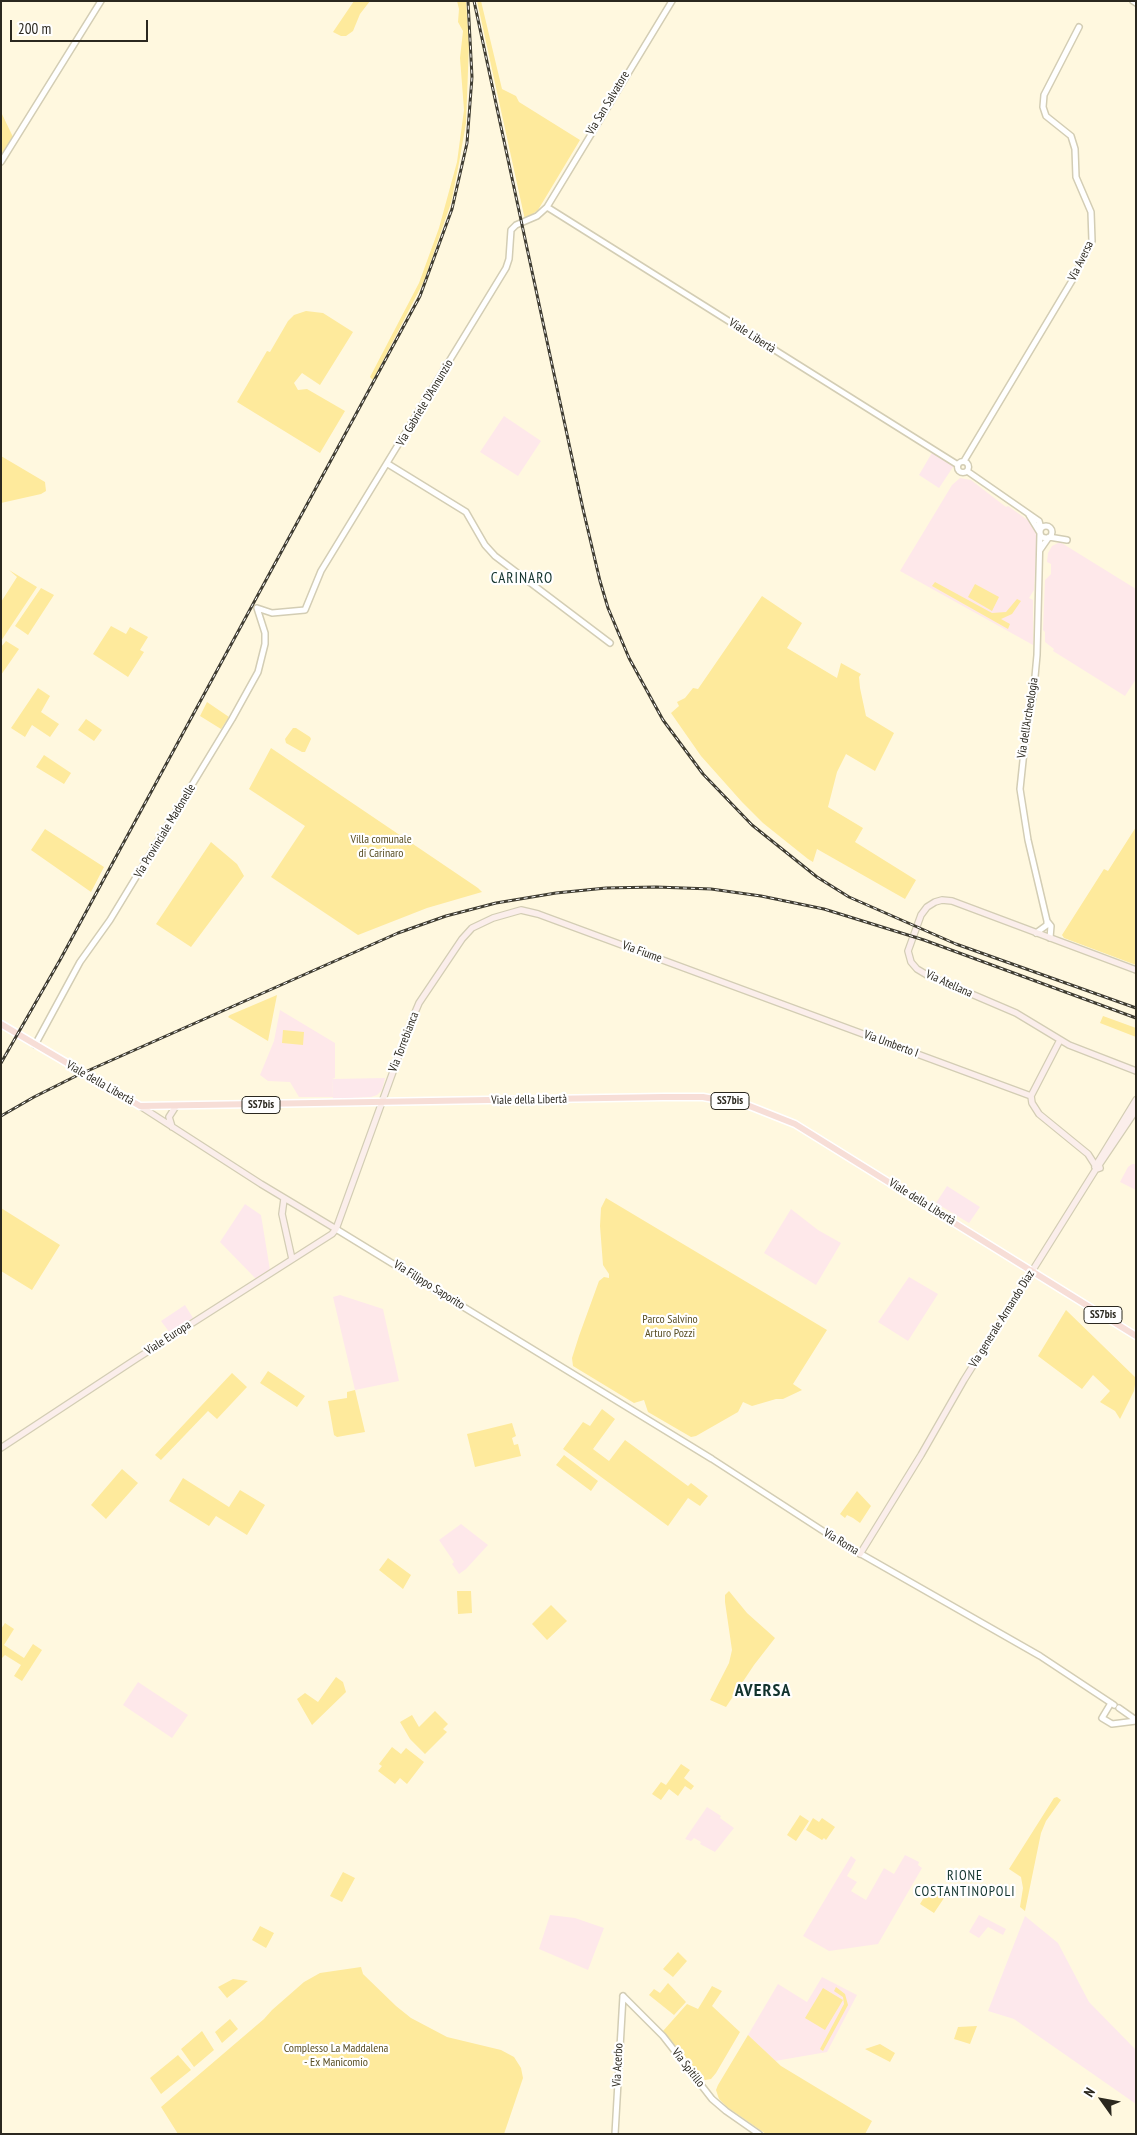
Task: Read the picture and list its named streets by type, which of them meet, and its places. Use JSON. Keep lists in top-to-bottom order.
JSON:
{
  "streets": {
    "main road": [
      "Via Fiume",
      "Via Atellana",
      "Via Torrebianca",
      "Via Umberto I",
      "Viale della Libertà",
      "SS7bis",
      "Via Filippo Saporito",
      "Via generale Armando Diaz",
      "Viale Europa"
    ],
    "street": [
      "Via San Salvatore",
      "Via Aversa",
      "Viale Libertà",
      "Via Gabriele D'Annunzio",
      "Via dell'Archeologia",
      "Via Provinciale Madonelle",
      "Via Roma",
      "Via Acerbo",
      "Via Spitillo"
    ]
  },
  "crossings": [
    ["Via San Salvatore", "Viale Libertà"],
    ["Via San Salvatore", "Via Gabriele D'Annunzio"],
    ["Viale Libertà", "Via Gabriele D'Annunzio"],
    ["Via Gabriele D'Annunzio", "Via Provinciale Madonelle"],
    ["Via dell'Archeologia", "Via Atellana"],
    ["Via Provinciale Madonelle", "Viale della Libertà"],
    ["Via Fiume", "Via Torrebianca"],
    ["Via Fiume", "Via Umberto I"],
    ["Via Torrebianca", "Viale della Libertà"],
    ["Via Torrebianca", "Via Filippo Saporito"],
    ["Via Torrebianca", "Viale Europa"],
    ["Viale della Libertà", "SS7bis"],
    ["Viale della Libertà", "Via Filippo Saporito"],
    ["Viale della Libertà", "Via generale Armando Diaz"],
    ["SS7bis", "Via generale Armando Diaz"],
    ["Via Filippo Saporito", "Viale Europa"],
    ["Via Filippo Saporito", "Via Roma"],
    ["Via generale Armando Diaz", "Via Roma"],
    ["Via Acerbo", "Via Spitillo"]
  ],
  "districts": ["CARINARO", "AVERSA", "RIONE COSTANTINOPOLI"],
  "parks": ["Villa comunale di Carinaro", "Parco Salvino Arturo Pozzi", "Complesso La Maddalena - Ex Manicomio"],
  "scale_bar": "200 m",
  "north": "top left"
}
